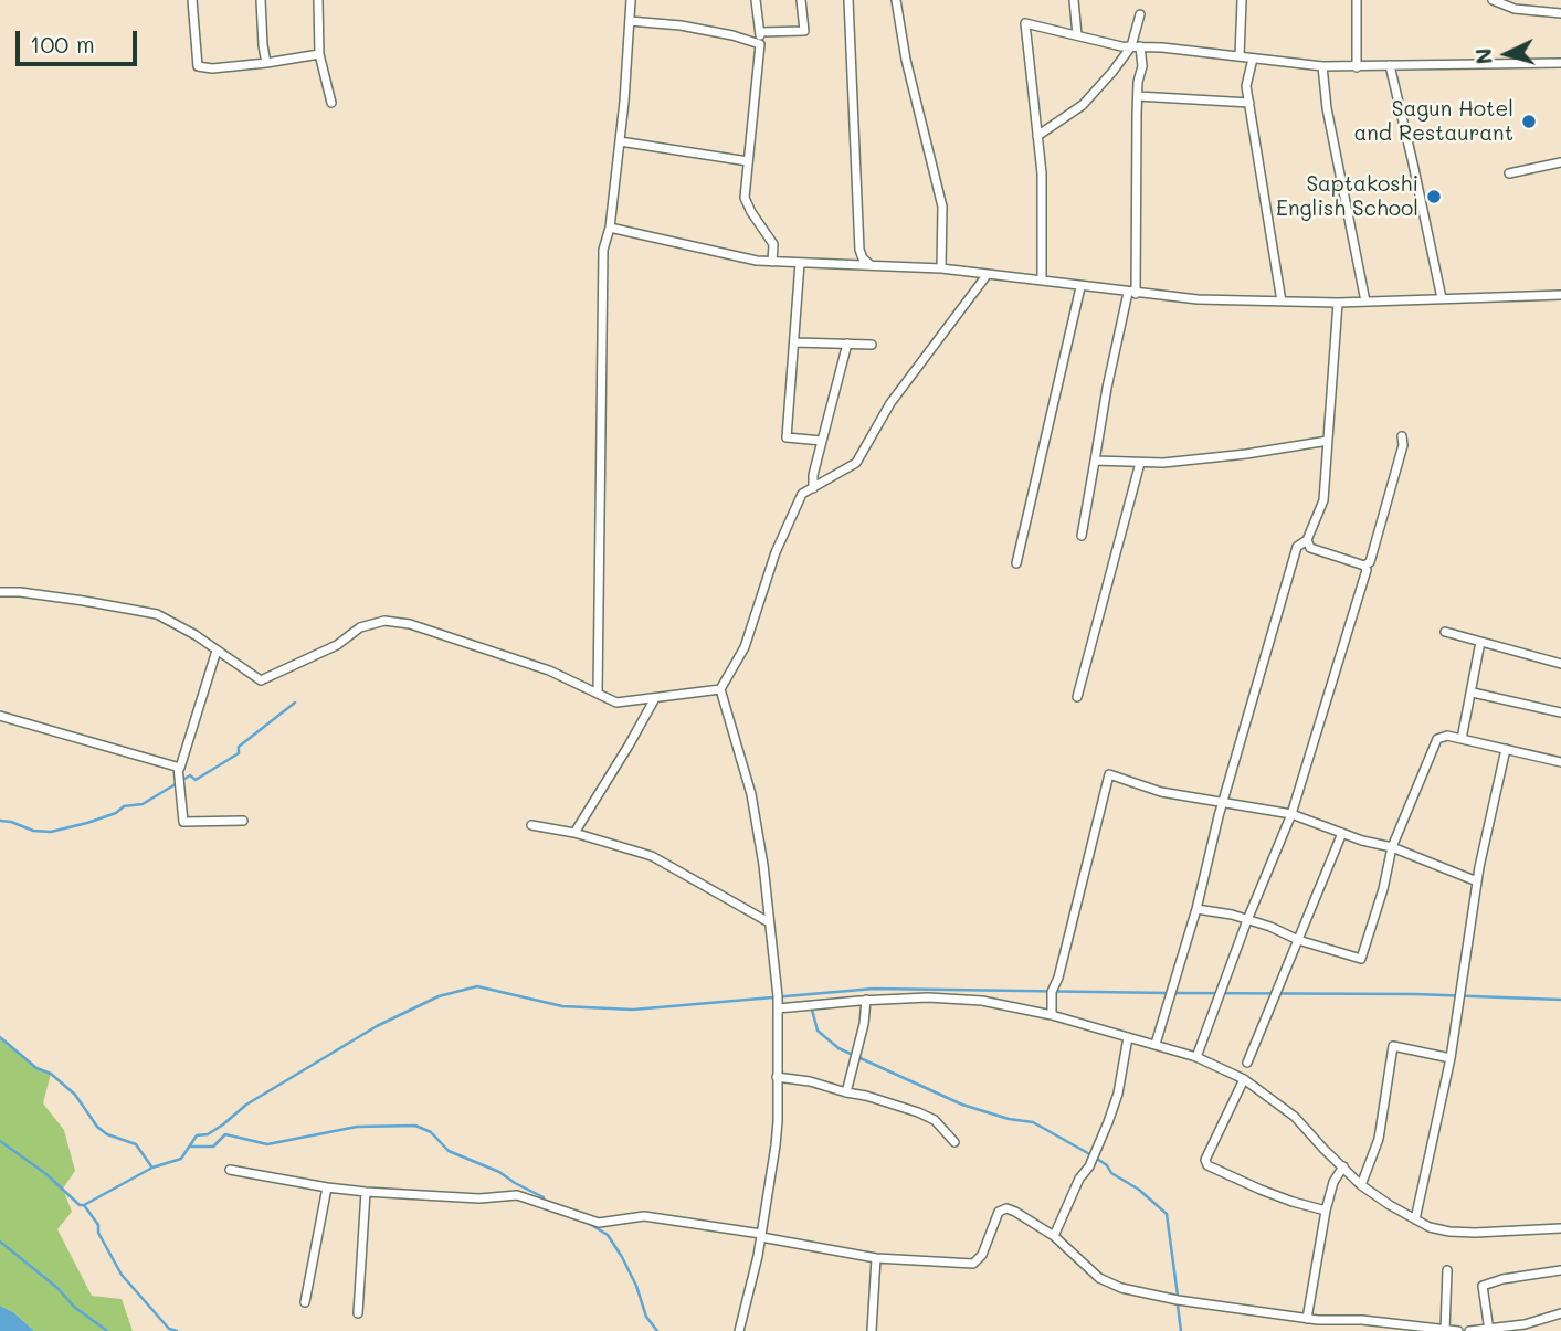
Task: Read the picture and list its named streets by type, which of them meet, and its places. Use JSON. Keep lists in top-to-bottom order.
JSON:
{
  "places": ["Sagun Hotel and Restaurant", "Saptakoshi English School"],
  "scale_bar": "100 m",
  "north": "left"
}
